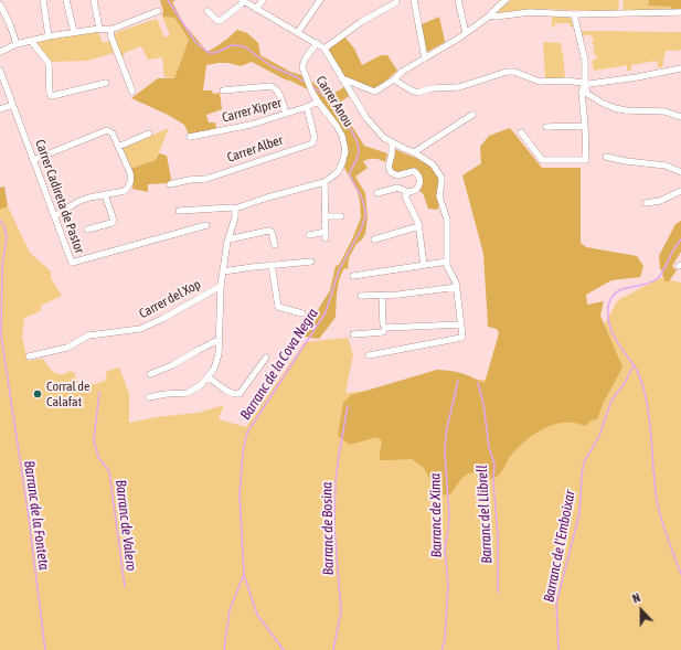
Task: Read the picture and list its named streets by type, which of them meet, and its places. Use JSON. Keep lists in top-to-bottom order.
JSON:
{
  "streets": {
    "street": [
      "Carrer Anou",
      "Carrer Xiprer",
      "Carrer Alber",
      "Carrer Cadireta de Pastor",
      "Carrer del Xop"
    ]
  },
  "crossings": [
    ["Carrer Anou", "Carrer Xiprer"],
    ["Carrer Xiprer", "Carrer Alber"]
  ],
  "water": [
    "Barranc de la Cova Negra",
    "Barranc del Llibrell",
    "Barranc de la Fonteta",
    "Barranc de Xima",
    "Barranc de Valero",
    "Barranc de Bosina",
    "Barranc de l'Emboixar"
  ],
  "places": ["Corral de Calafat"],
  "north": "top"
}
